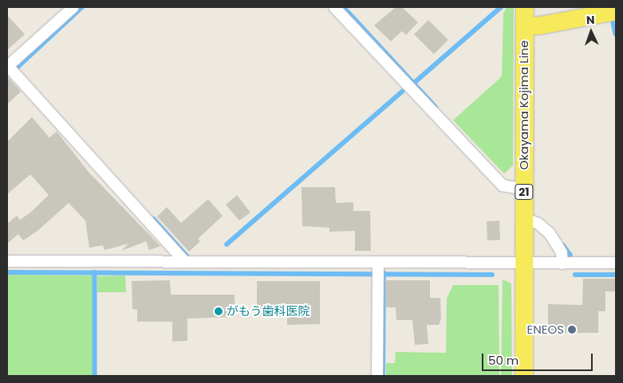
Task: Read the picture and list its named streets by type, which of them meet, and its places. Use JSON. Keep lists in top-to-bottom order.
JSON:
{
  "streets": {
    "main road": ["Okayama Kojima Line", "21"]
  },
  "places": ["がもう歯科医院", "ENEOS"],
  "scale_bar": "50 m",
  "north": "top"
}
